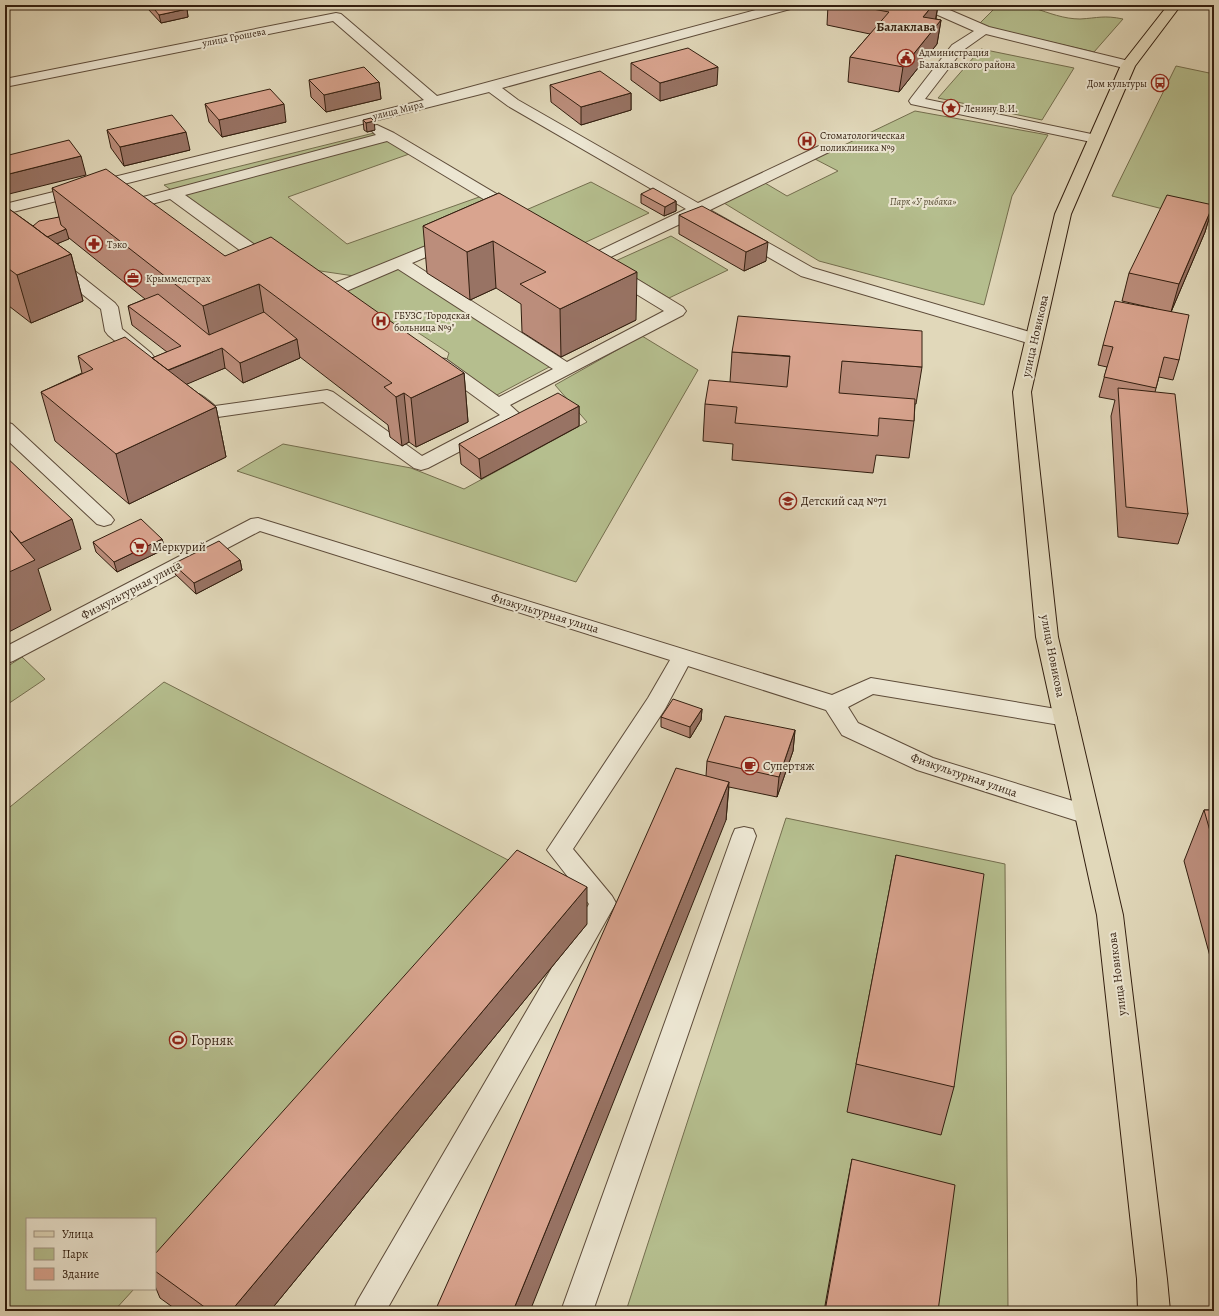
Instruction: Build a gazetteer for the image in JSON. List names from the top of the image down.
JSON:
{
  "streets": {
    "main road": ["улица Новикова"],
    "street": ["улица Грошева", "улица Мира", "Физкультурная улица"]
  },
  "crossings": [
    ["улица Грошева", "улица Мира"],
    ["улица Новикова", "Физкультурная улица"]
  ],
  "districts": ["Балаклава"],
  "parks": ["Парк «У рыбака»"],
  "places": {
    "public building": ["Администрация Балаклавского района"],
    "bus stop": ["Дом культуры"],
    "place": ["Ленину В.И."],
    "hospital": ["Стоматологическая поликлиника №9", "ГБУЗС \"Городская больница №9\""],
    "pharmacy": ["Тэко"],
    "office": ["Крыммедстрах"],
    "school or university": ["Детский сад №71"],
    "supermarket": ["Меркурий"],
    "cafe": ["Супертяж"],
    "sports": ["Горняк"]
  },
  "legend": ["Улица", "Парк", "Здание"]
}
